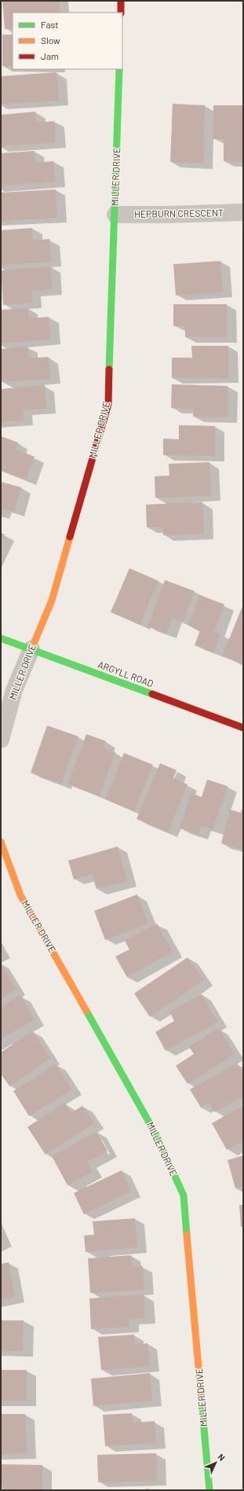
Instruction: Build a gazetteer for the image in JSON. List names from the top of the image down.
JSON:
{
  "streets": {
    "street": ["MILLER DRIVE", "HEPBURN CRESCENT", "ARGYLL ROAD"]
  },
  "crossings": [
    ["MILLER DRIVE", "HEPBURN CRESCENT"],
    ["MILLER DRIVE", "ARGYLL ROAD"]
  ],
  "legend": ["Fast", "Slow", "Jam"],
  "north": "top right"
}
